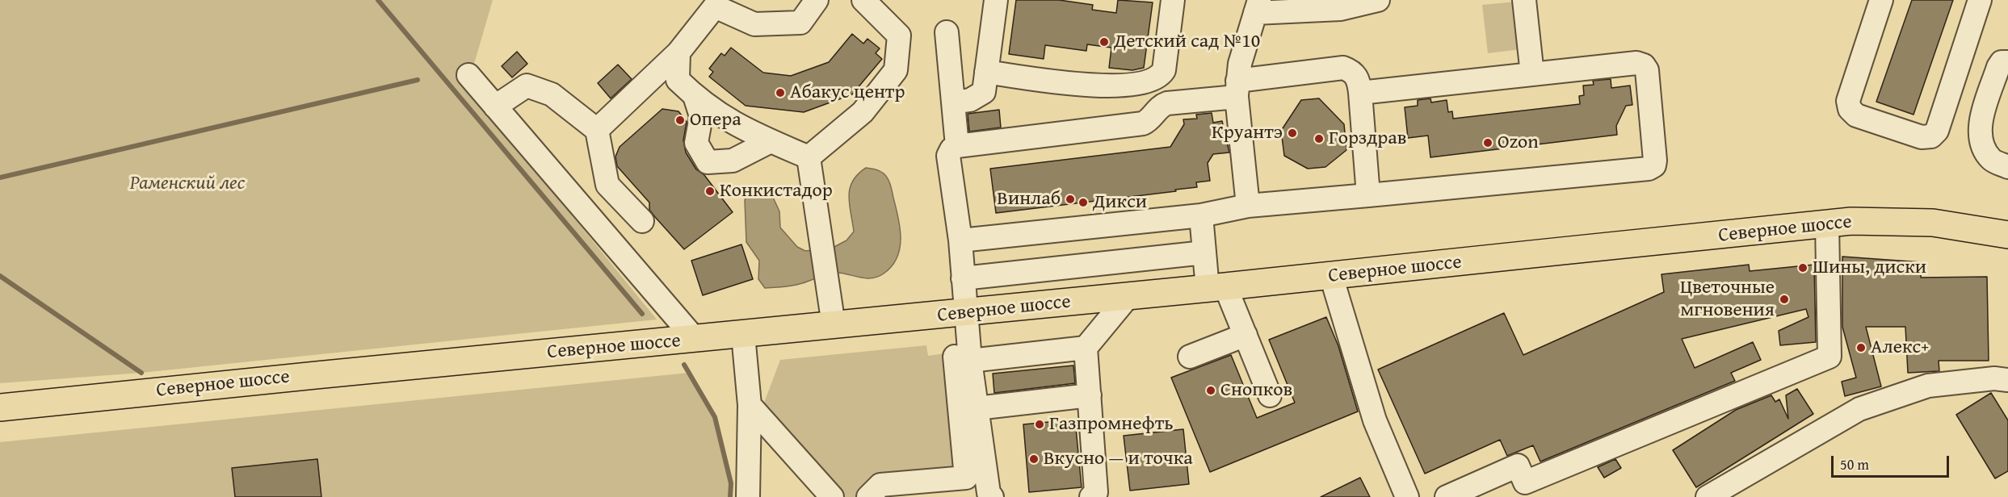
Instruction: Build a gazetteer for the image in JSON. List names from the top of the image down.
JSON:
{
  "streets": {
    "main road": ["Северное шоссе"]
  },
  "parks": ["Раменский лес"],
  "places": [
    "Детский сад №10",
    "Абакус центр",
    "Опера",
    "Круантэ",
    "Горздрав",
    "Ozon",
    "Конкистадор",
    "Винлаб",
    "Дикси",
    "Шины, диски",
    "Цветочные мгновения",
    "Алекс+",
    "Снопков",
    "Газпромнефть",
    "Вкусно — и точка"
  ],
  "scale_bar": "50 m"
}
